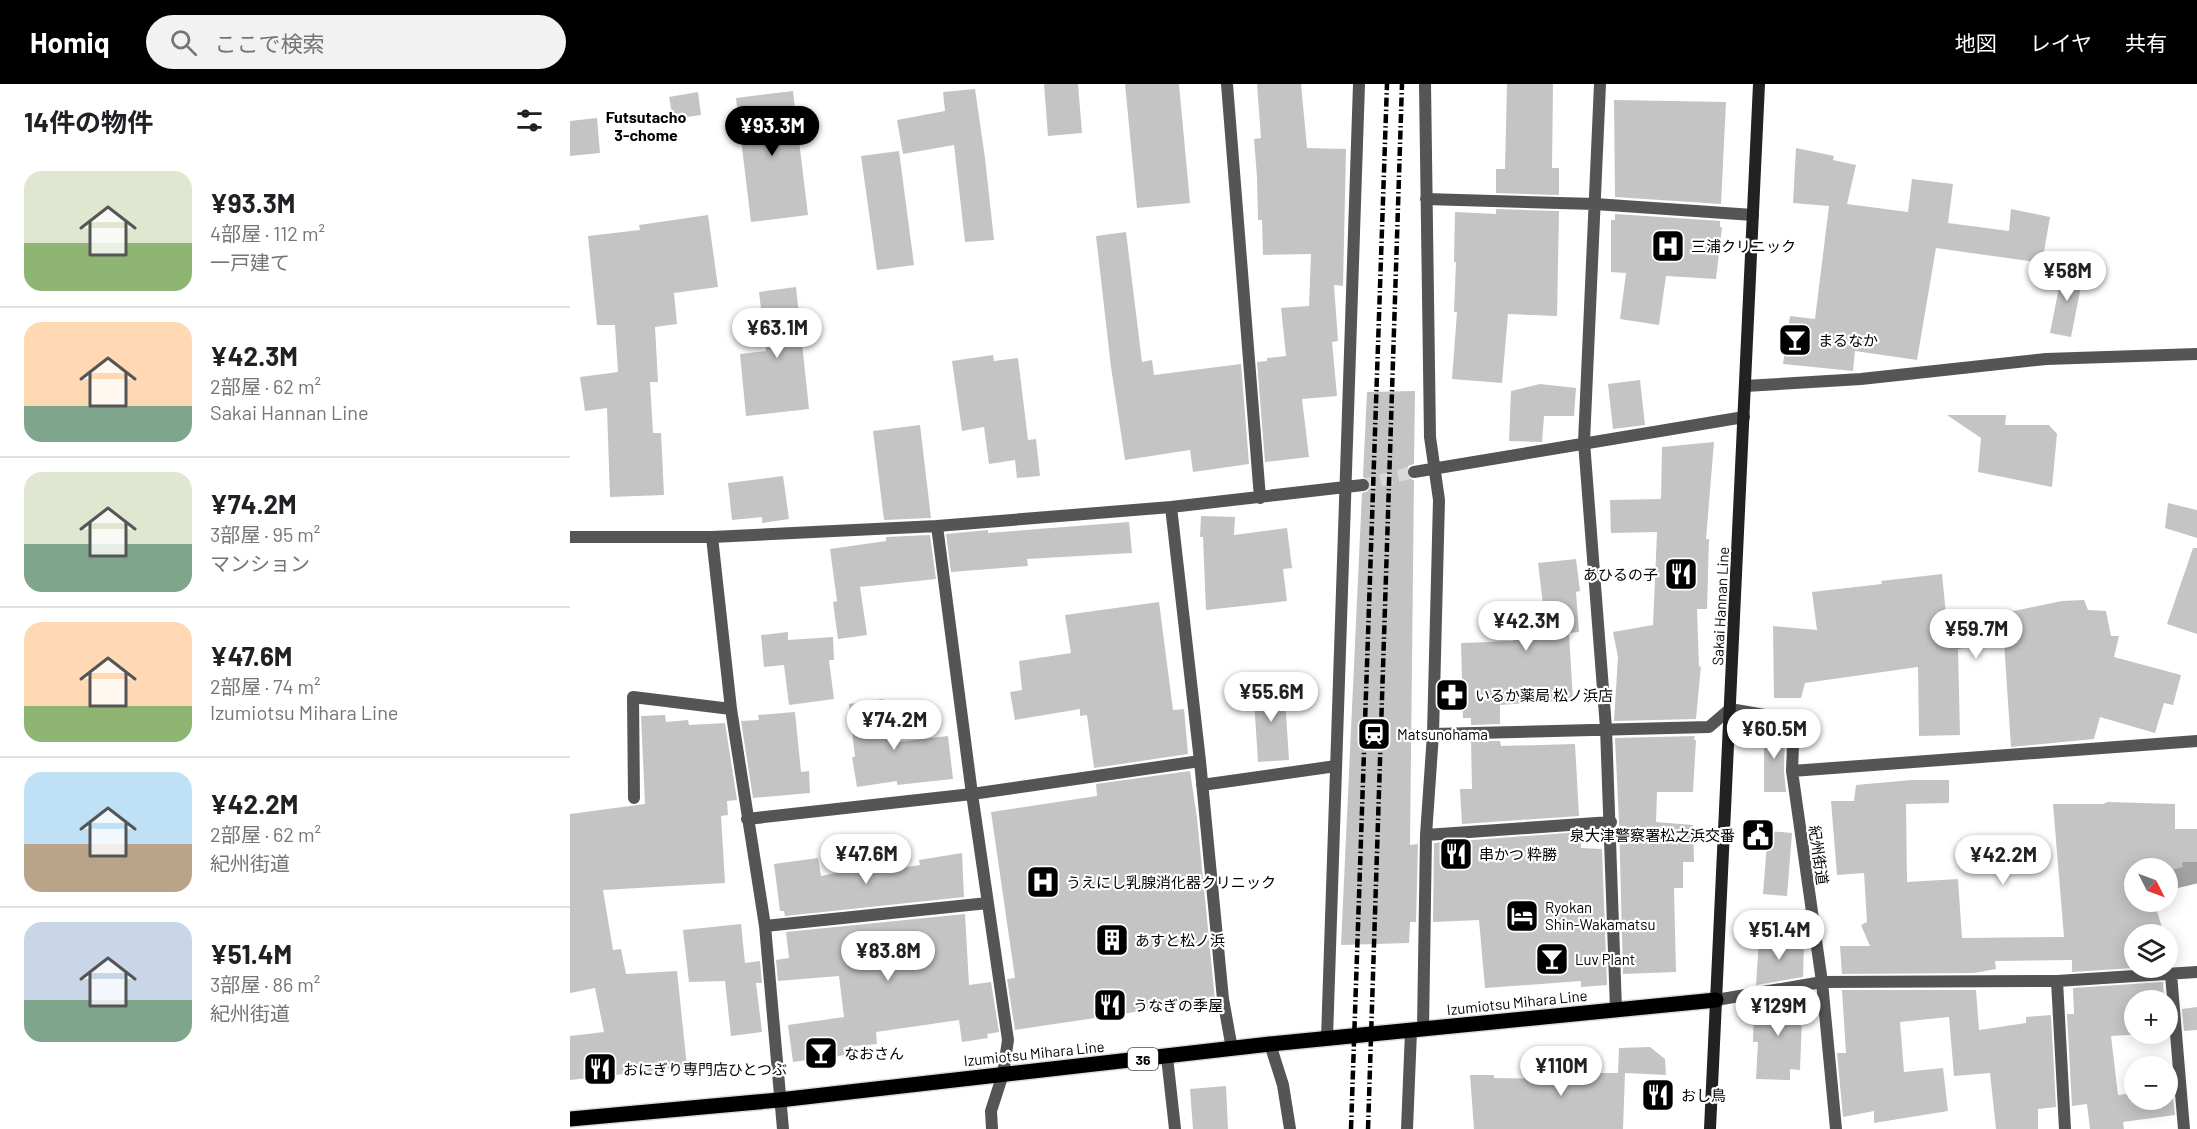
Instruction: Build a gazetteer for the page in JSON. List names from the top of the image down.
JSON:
{
  "streets": {
    "main road": ["Sakai Hannan Line", "Izumiotsu Mihara Line", "36"],
    "street": ["紀州街道"]
  },
  "crossings": [
    ["Sakai Hannan Line", "紀州街道"],
    ["Sakai Hannan Line", "Izumiotsu Mihara Line"]
  ],
  "districts": ["Futsutacho 3-chome"],
  "places": {
    "hospital": ["三浦クリニック", "うえにし乳腺消化器クリニック"],
    "bar": ["まるなか", "Luv Plant", "なおさん"],
    "restaurant": [
      "あひるの子",
      "串かつ 粋勝",
      "うなぎの季屋",
      "おにぎり専門店ひとつぶ",
      "おし鳥"
    ],
    "pharmacy": ["いるか薬局 松ノ浜店"],
    "station": ["Matsunohama"],
    "public building": ["泉大津警察署松之浜交番"],
    "hotel": ["Ryokan Shin-Wakamatsu"],
    "building": ["あすと松ノ浜"]
  },
  "north": "bottom right",
  "page": {
    "header": "Homiq",
    "search": "ここで検索",
    "nav": ["地図", "レイヤ", "共有"],
    "heading": "14件の物件",
    "price": [
      "¥93.3M",
      "¥58M",
      "¥63.1M",
      "¥42.3M",
      "¥59.7M",
      "¥55.6M",
      "¥74.2M",
      "¥60.5M",
      "¥47.6M",
      "¥42.2M",
      "¥51.4M",
      "¥83.8M",
      "¥129M",
      "¥110M"
    ],
    "list": [
      {
        "name": "¥93.3M",
        "note": "4部屋 · 112 m² · 一戸建て"
      },
      {
        "name": "¥42.3M",
        "note": "2部屋 · 62 m² · Sakai Hannan Line"
      },
      {
        "name": "¥74.2M",
        "note": "3部屋 · 95 m² · マンション"
      },
      {
        "name": "¥47.6M",
        "note": "2部屋 · 74 m² · Izumiotsu Mihara Line"
      },
      {
        "name": "¥42.2M",
        "note": "2部屋 · 62 m² · 紀州街道"
      },
      {
        "name": "¥51.4M",
        "note": "3部屋 · 86 m² · 紀州街道"
      }
    ],
    "map_buttons": ["+", "−"]
  }
}
